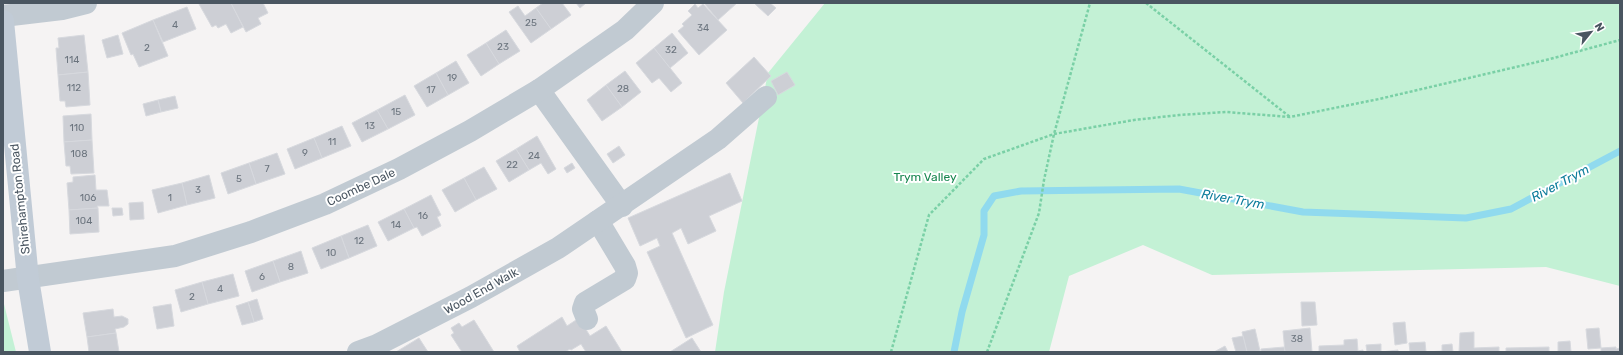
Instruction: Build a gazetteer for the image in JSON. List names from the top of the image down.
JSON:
{
  "streets": {
    "main road": ["Shirehampton Road"],
    "street": ["Coombe Dale", "Wood End Walk"]
  },
  "crossings": [
    ["Coombe Dale", "Shirehampton Road"]
  ],
  "water": ["River Trym"],
  "parks": ["Trym Valley"],
  "house_numbers": [
    "25",
    "4",
    "34",
    "23",
    "2",
    "32",
    "114",
    "19",
    "112",
    "28",
    "17",
    "15",
    "13",
    "110",
    "11",
    "9",
    "108",
    "24",
    "22",
    "7",
    "5",
    "3",
    "106",
    "1",
    "16",
    "104",
    "14",
    "12",
    "10",
    "8",
    "6",
    "4",
    "2",
    "38"
  ],
  "north": "top right"
}
